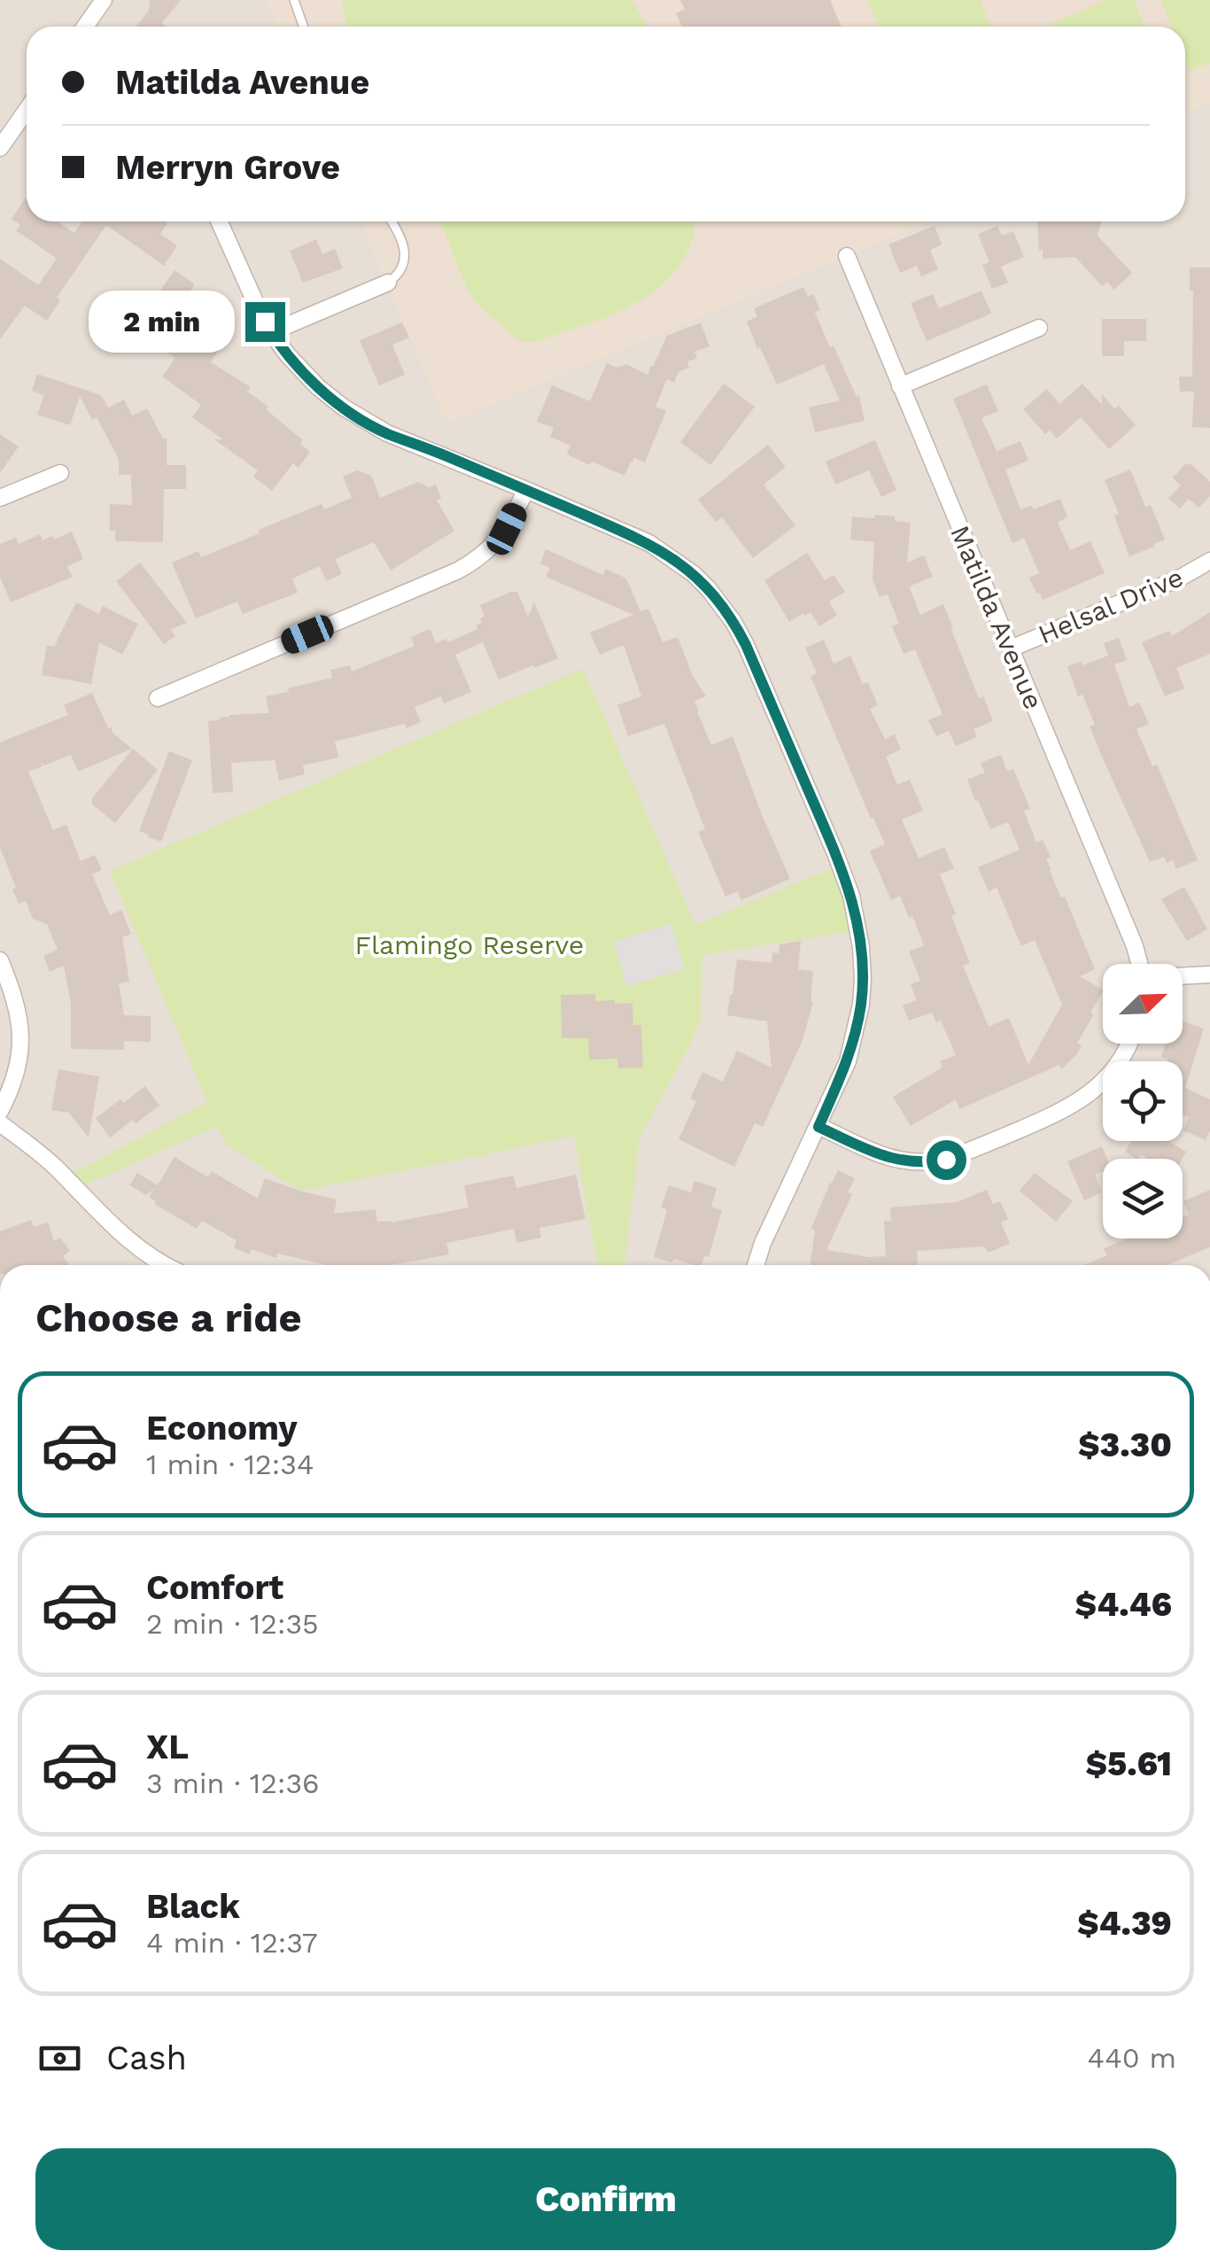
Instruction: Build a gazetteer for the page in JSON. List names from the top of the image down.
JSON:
{
  "streets": {
    "street": ["Helsal Drive", "Matilda Avenue"]
  },
  "crossings": [
    ["Helsal Drive", "Matilda Avenue"]
  ],
  "parks": ["Flamingo Reserve"],
  "north": "top right",
  "page": {
    "banner": ["Matilda Avenue", "Merryn Grove"],
    "bubble": "2 min",
    "heading": "Choose a ride",
    "list": [
      {
        "name": "Economy",
        "note": "1 min · 12:34",
        "value": "$3.30"
      },
      {
        "name": "Comfort",
        "note": "2 min · 12:35",
        "value": "$4.46"
      },
      {
        "name": "XL",
        "note": "3 min · 12:36",
        "value": "$5.61"
      },
      {
        "name": "Black",
        "note": "4 min · 12:37",
        "value": "$4.39"
      }
    ],
    "pay": ["Cash", "440 m"],
    "buttons": "Confirm"
  }
}
